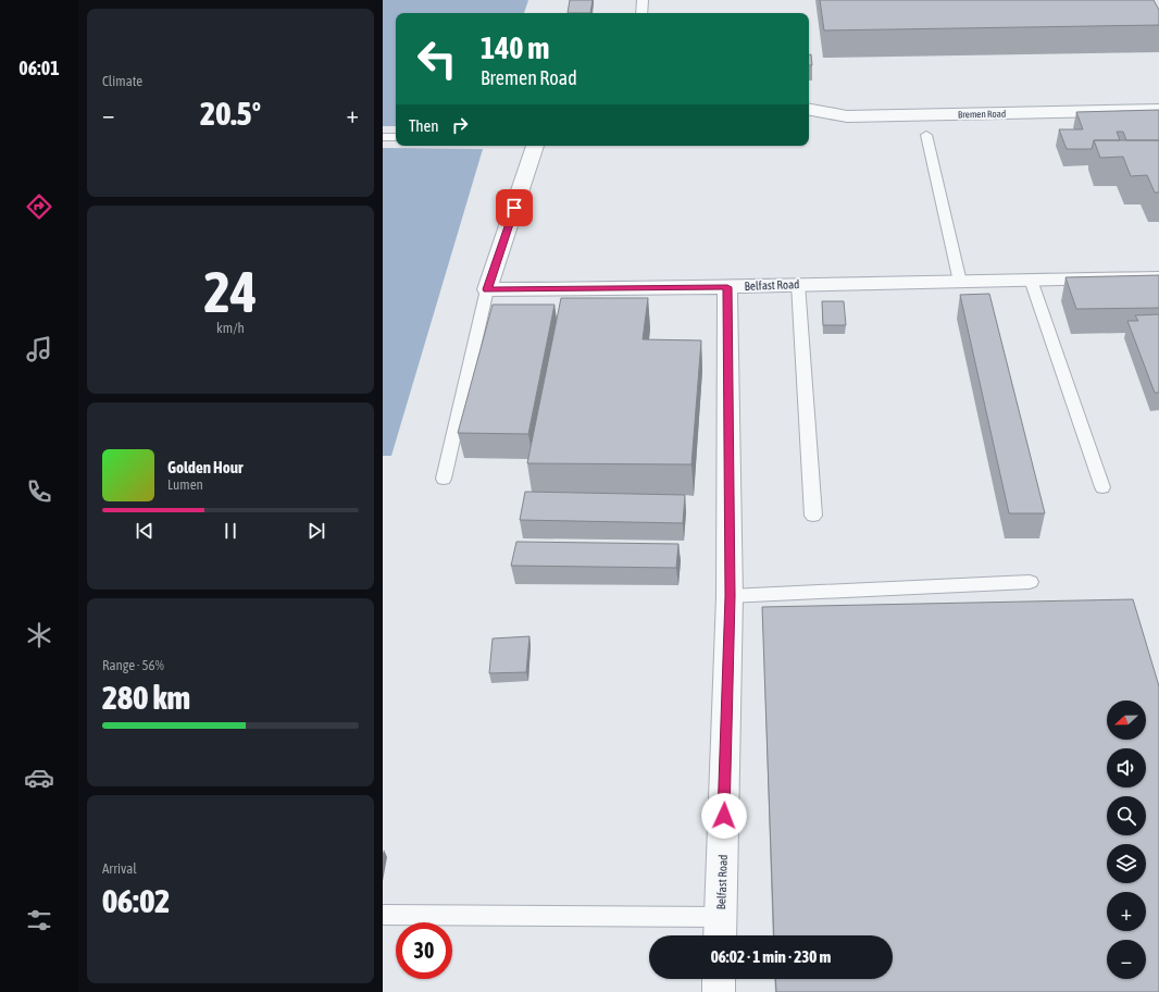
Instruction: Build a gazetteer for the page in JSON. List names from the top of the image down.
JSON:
{
  "streets": {
    "street": ["Bremen Road", "Belfast Road"]
  },
  "north": "left",
  "page": {
    "tabs": "06:01",
    "tile": [
      "Climate",
      ["24", "km/h"],
      ["Range · 56%", "280 km"],
      ["Arrival", "06:02"]
    ],
    "turn": ["140 m", "Bremen Road"],
    "heat": ["−", "20.5°", "+"],
    "then": "Then",
    "song": ["Golden Hour", "Lumen"],
    "map_buttons": ["+", "−"],
    "limit": "30",
    "trip": "06:02 · 1 min · 230 m"
  }
}
